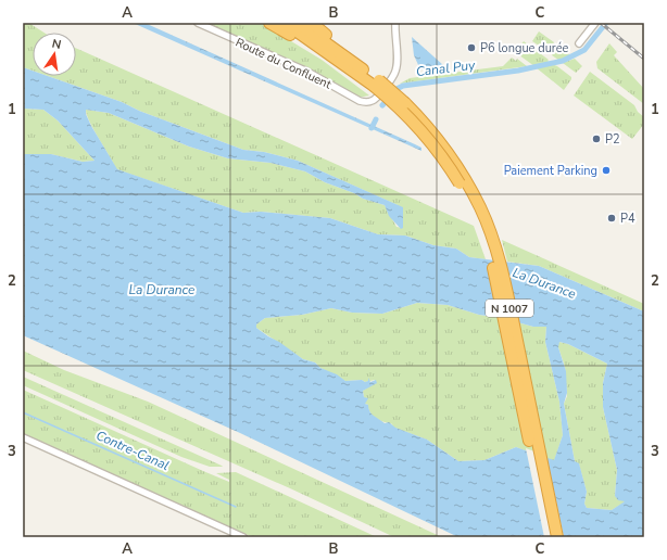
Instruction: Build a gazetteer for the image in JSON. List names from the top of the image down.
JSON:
{
  "streets": {
    "highway": ["N 1007"],
    "street": ["Route du Confluent"]
  },
  "water": ["Canal Puy", "La Durance", "Contre-Canal"],
  "places": [
    "P6 longue durée",
    "P2",
    "Paiement Parking",
    "P4"
  ],
  "north": "top",
  "grid": {
    "columns": ["A", "B", "C"],
    "rows": ["1", "2", "3"]
  }
}
